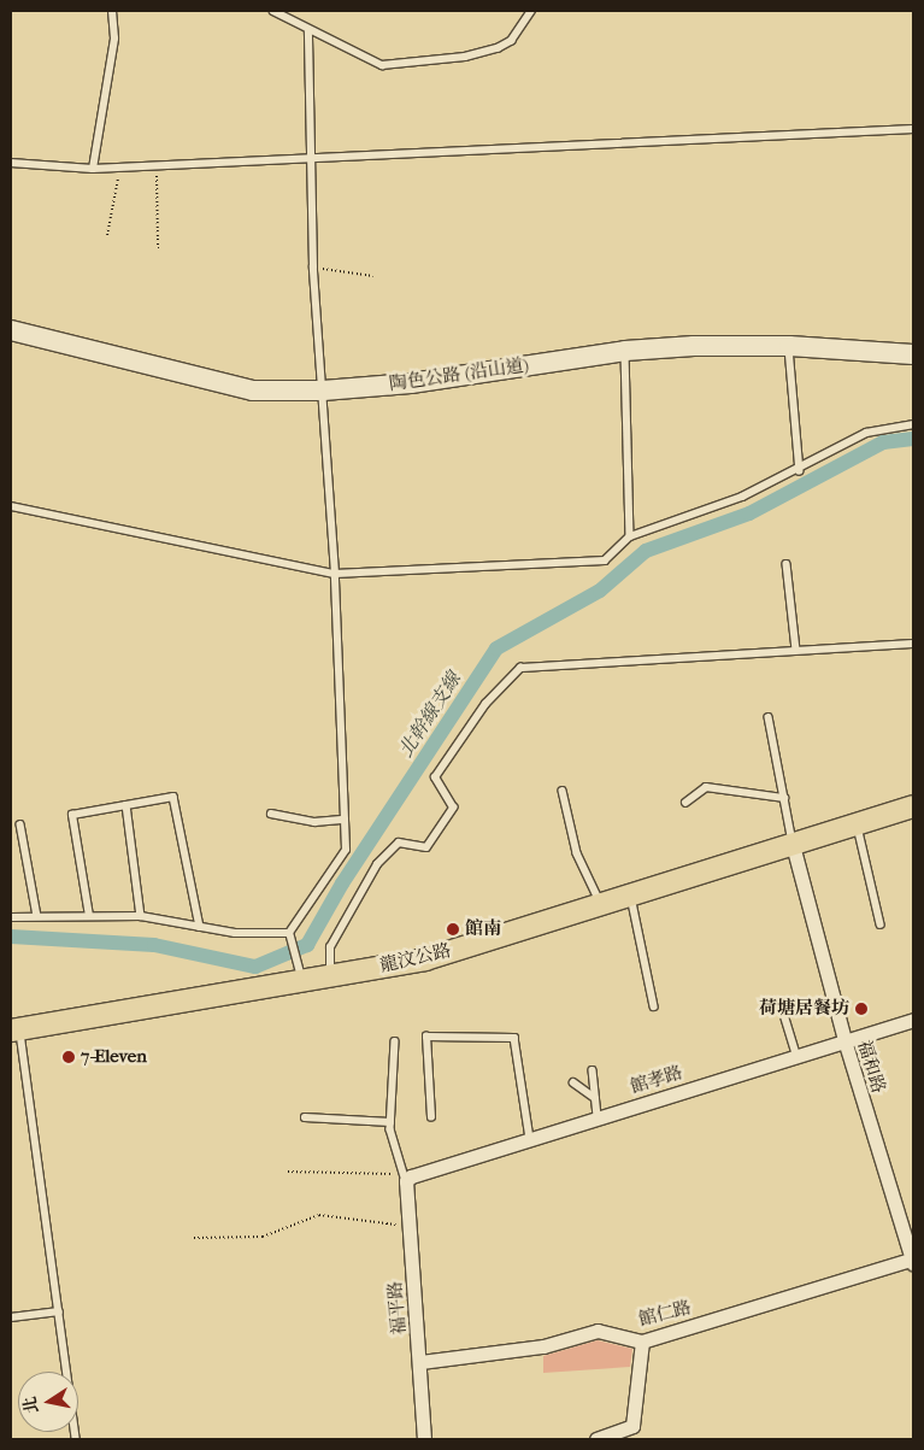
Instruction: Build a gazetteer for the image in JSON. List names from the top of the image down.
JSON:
{
  "streets": {
    "main road": ["陶色公路 (沿山道)", "龍汶公路"],
    "street": [
      "福和路",
      "館孝路",
      "福平路",
      "館仁路"
    ]
  },
  "crossings": [
    ["龍汶公路", "福和路"],
    ["福和路", "館孝路"],
    ["福和路", "館仁路"],
    ["館孝路", "福平路"],
    ["福平路", "館仁路"]
  ],
  "water": ["北幹線支線"],
  "places": ["館南", "荷塘居餐坊", "7-Eleven"],
  "north": "left"
}
